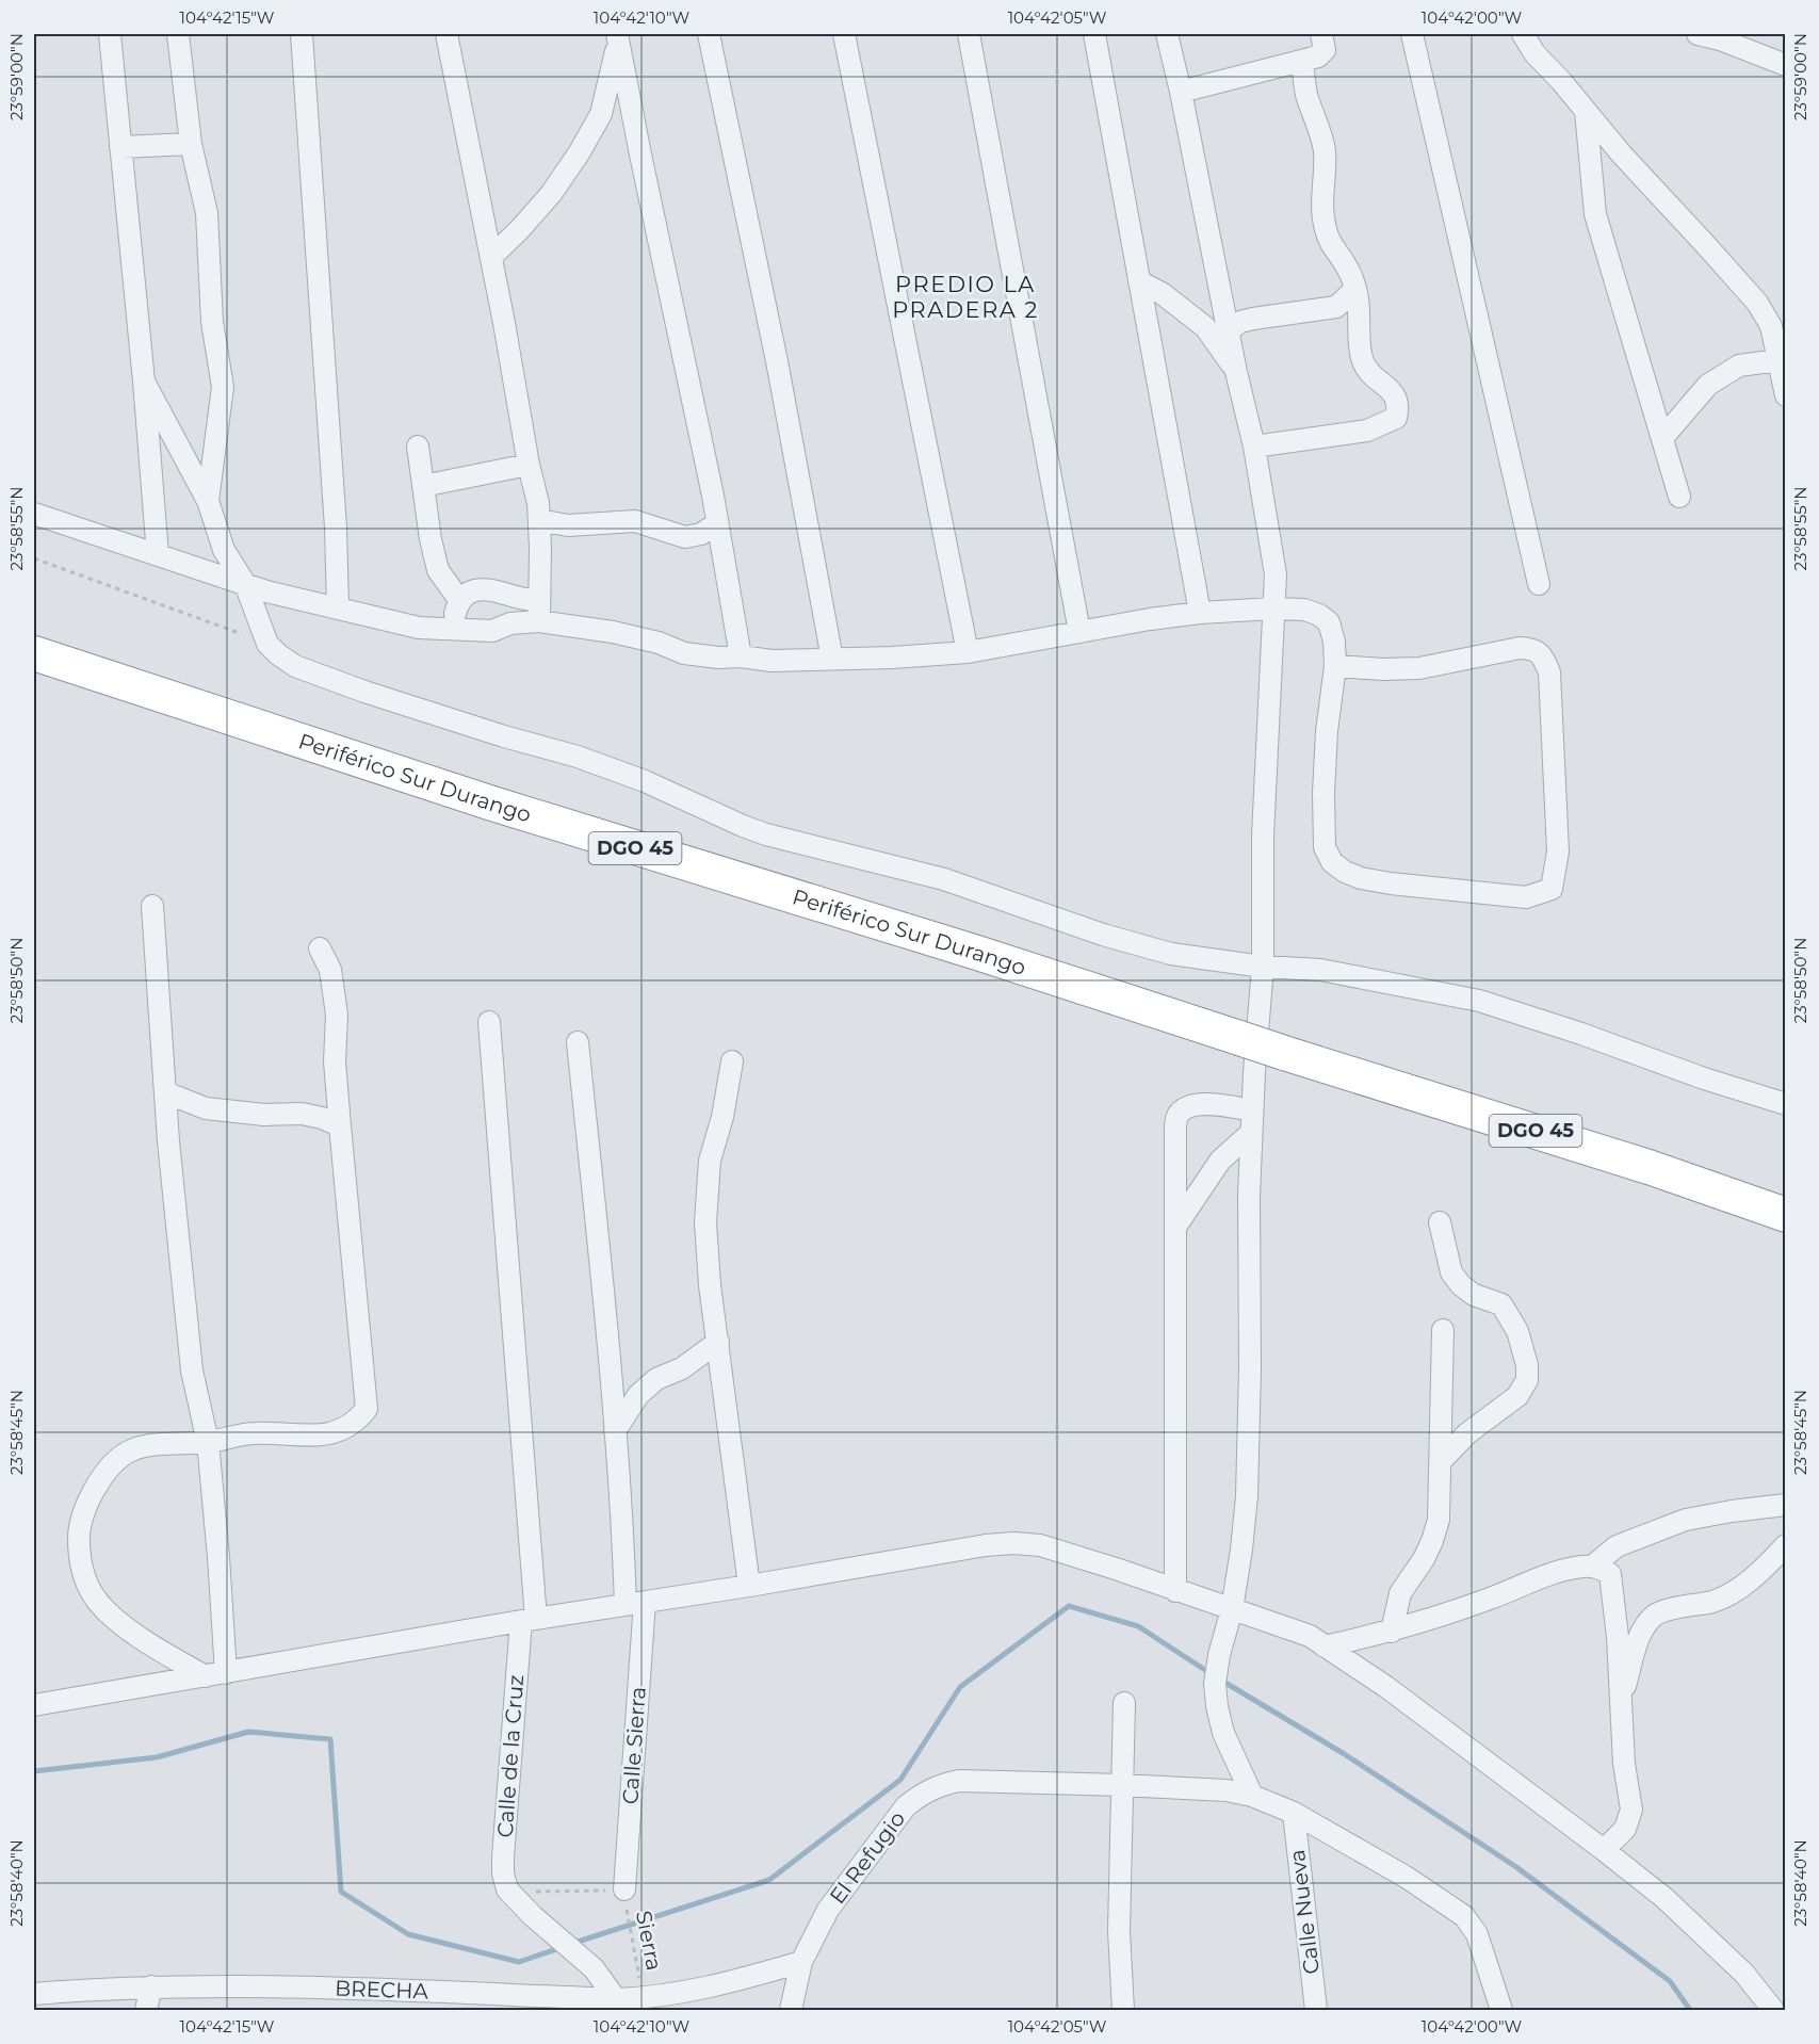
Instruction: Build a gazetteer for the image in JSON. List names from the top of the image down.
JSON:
{
  "streets": {
    "highway": ["Periférico Sur Durango", "DGO 45"],
    "street": [
      "Calle Sierra",
      "Calle de la Cruz",
      "El Refugio",
      "Calle Nueva",
      "BRECHA"
    ],
    "path": ["Sierra"]
  },
  "crossings": [
    ["Calle Sierra", "Sierra"],
    ["El Refugio", "Calle Nueva"],
    ["El Refugio", "BRECHA"],
    ["Sierra", "BRECHA"]
  ],
  "districts": ["PREDIO LA PRADERA 2"],
  "coordinates": [
    "104°42'15\"W",
    "104°42'10\"W",
    "104°42'05\"W",
    "104°42'00\"W",
    "23°59'00\"N",
    "23°58'55\"N",
    "23°58'50\"N",
    "23°58'45\"N",
    "23°58'40\"N"
  ]
}
